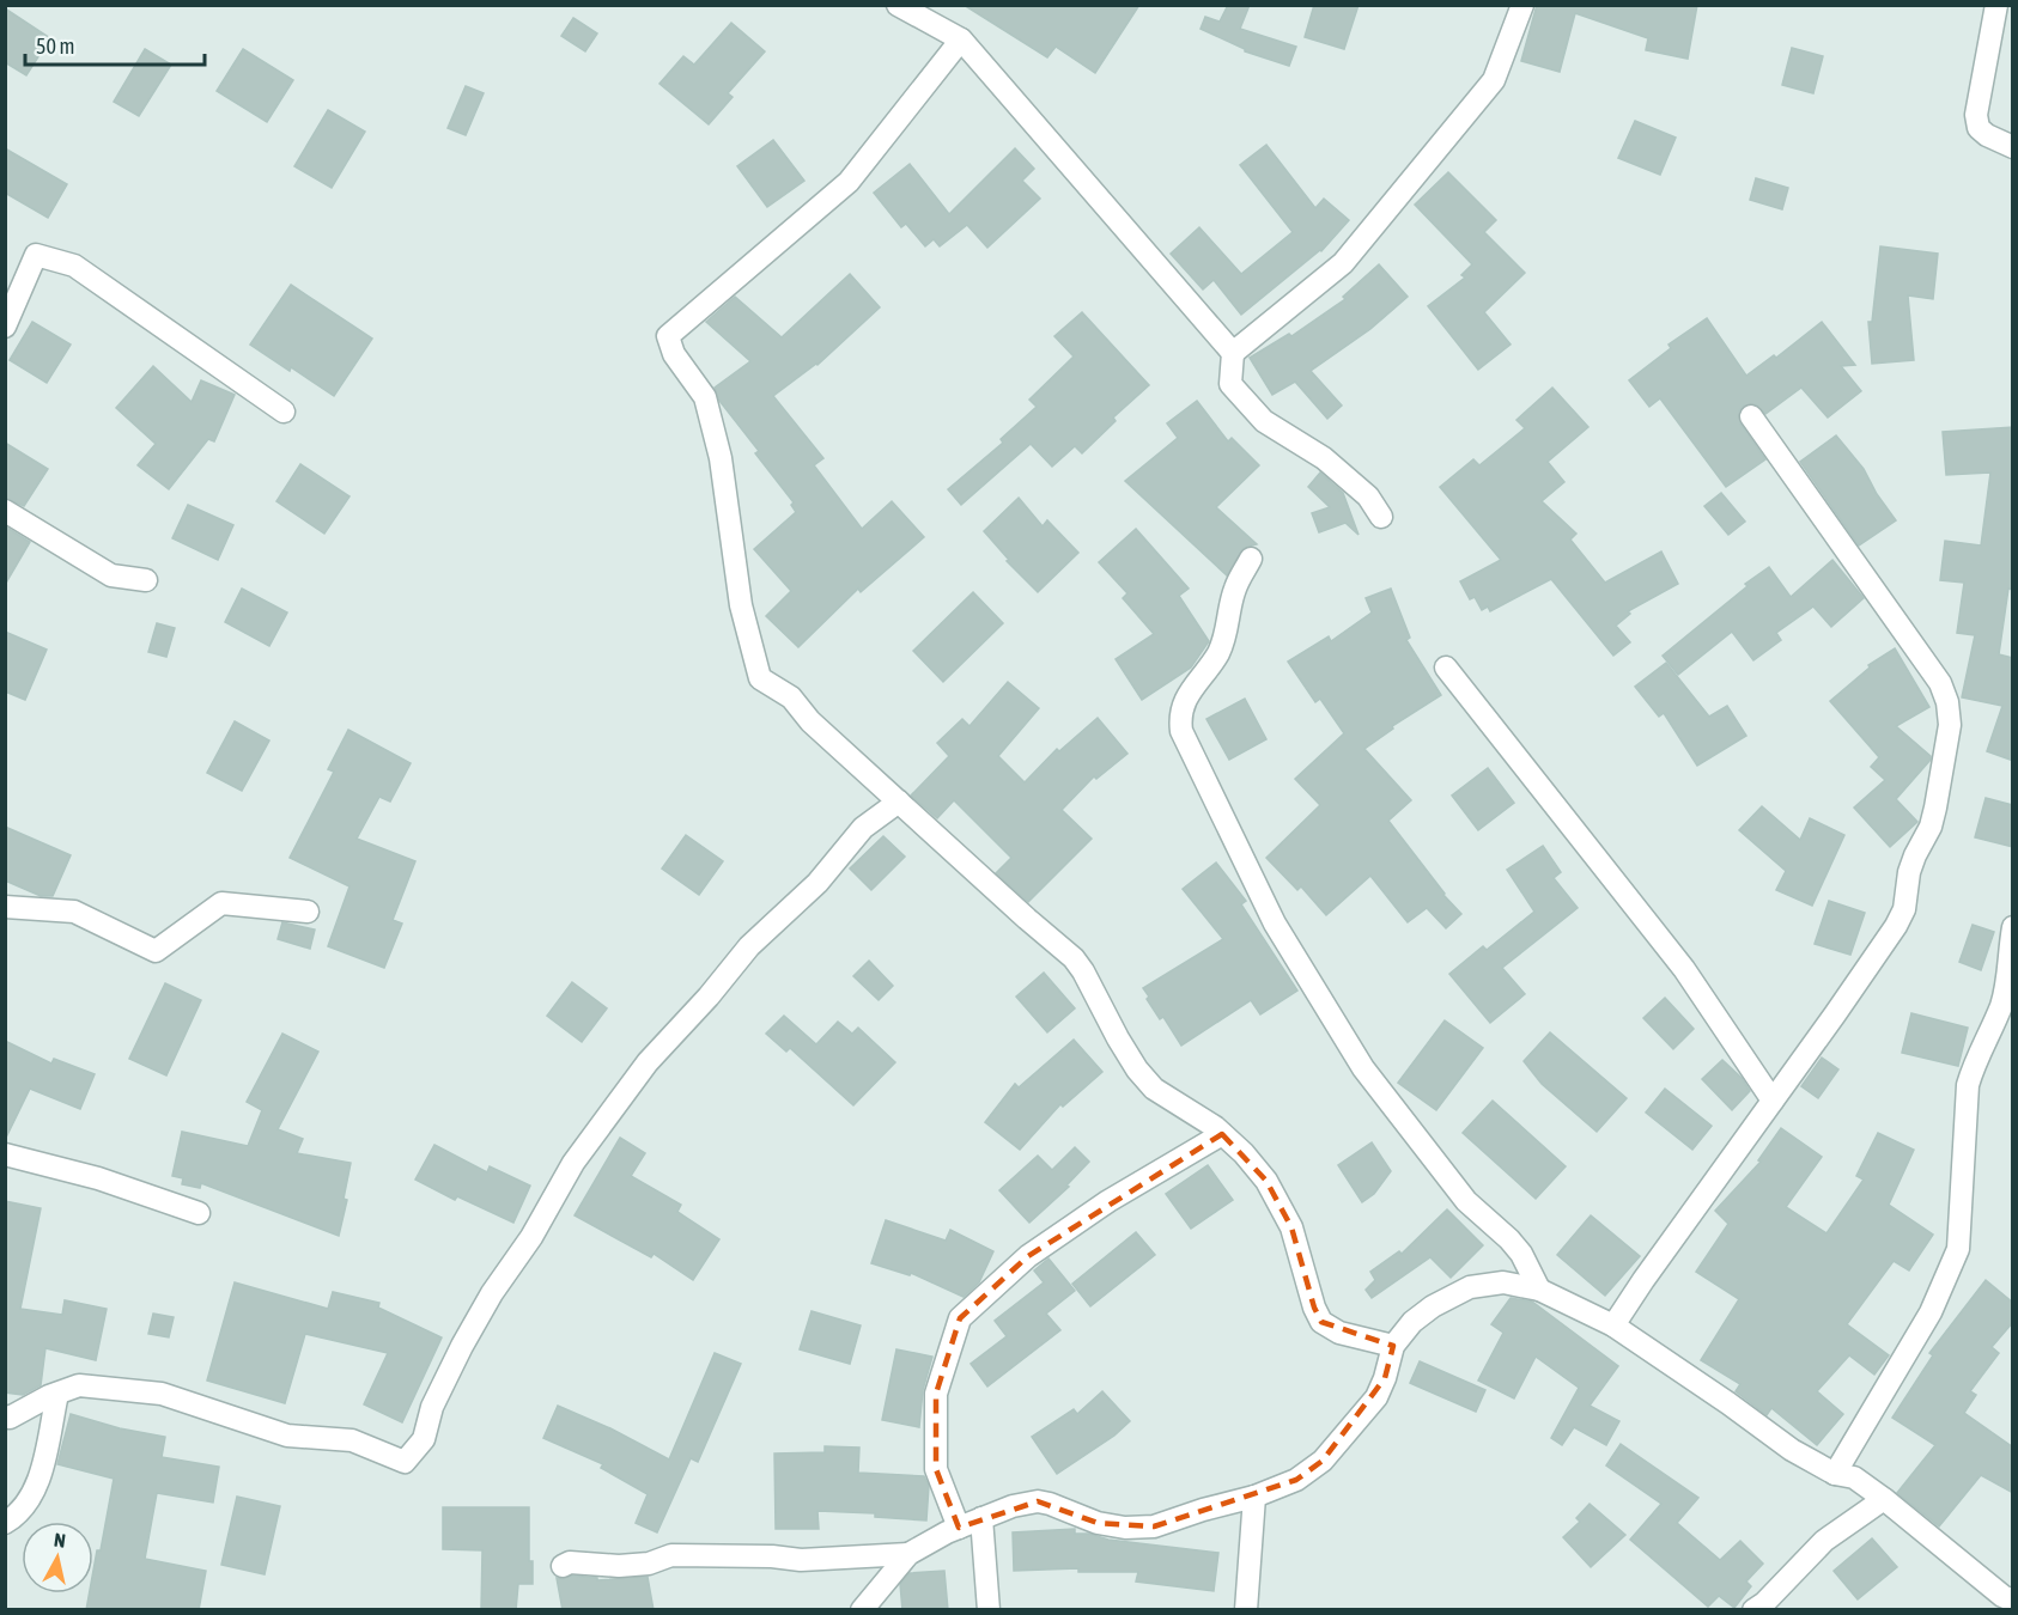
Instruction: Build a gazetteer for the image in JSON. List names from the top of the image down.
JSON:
{
  "scale_bar": "50 m",
  "north": "top"
}
